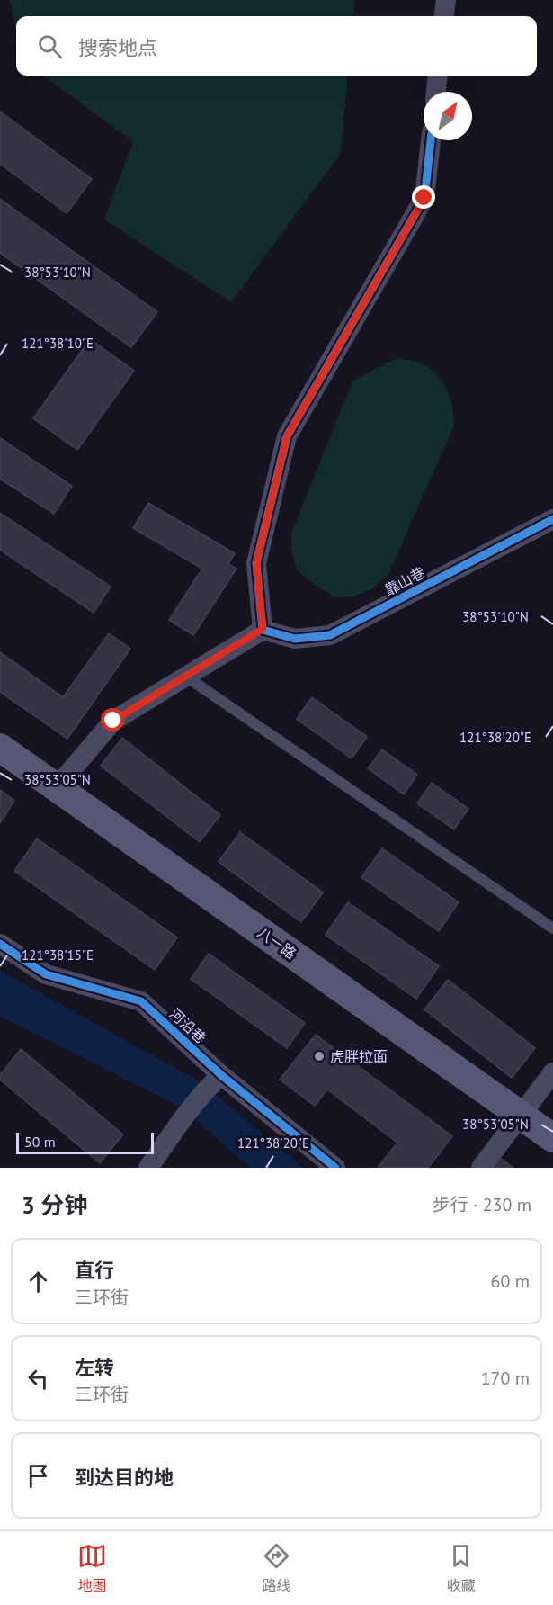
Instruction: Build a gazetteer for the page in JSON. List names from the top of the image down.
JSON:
{
  "streets": {
    "main road": ["八一路"],
    "street": ["靠山巷", "河沿巷"]
  },
  "places": ["虎胖拉面"],
  "scale_bar": "50 m",
  "north": "top right",
  "page": {
    "search": "搜索地点",
    "scale": "50 m",
    "heading": ["3 分钟", "步行 · 230 m"],
    "list": [
      ["直行", "三环街", "60 m"],
      ["左转", "三环街", "170 m"],
      "到达目的地"
    ],
    "nav": ["地图", "路线", "收藏"]
  },
  "coordinates": [
    "38°53'10\"N",
    "121°38'10\"E",
    "121°38'20\"E",
    "38°53'05\"N",
    "121°38'15\"E"
  ]
}
